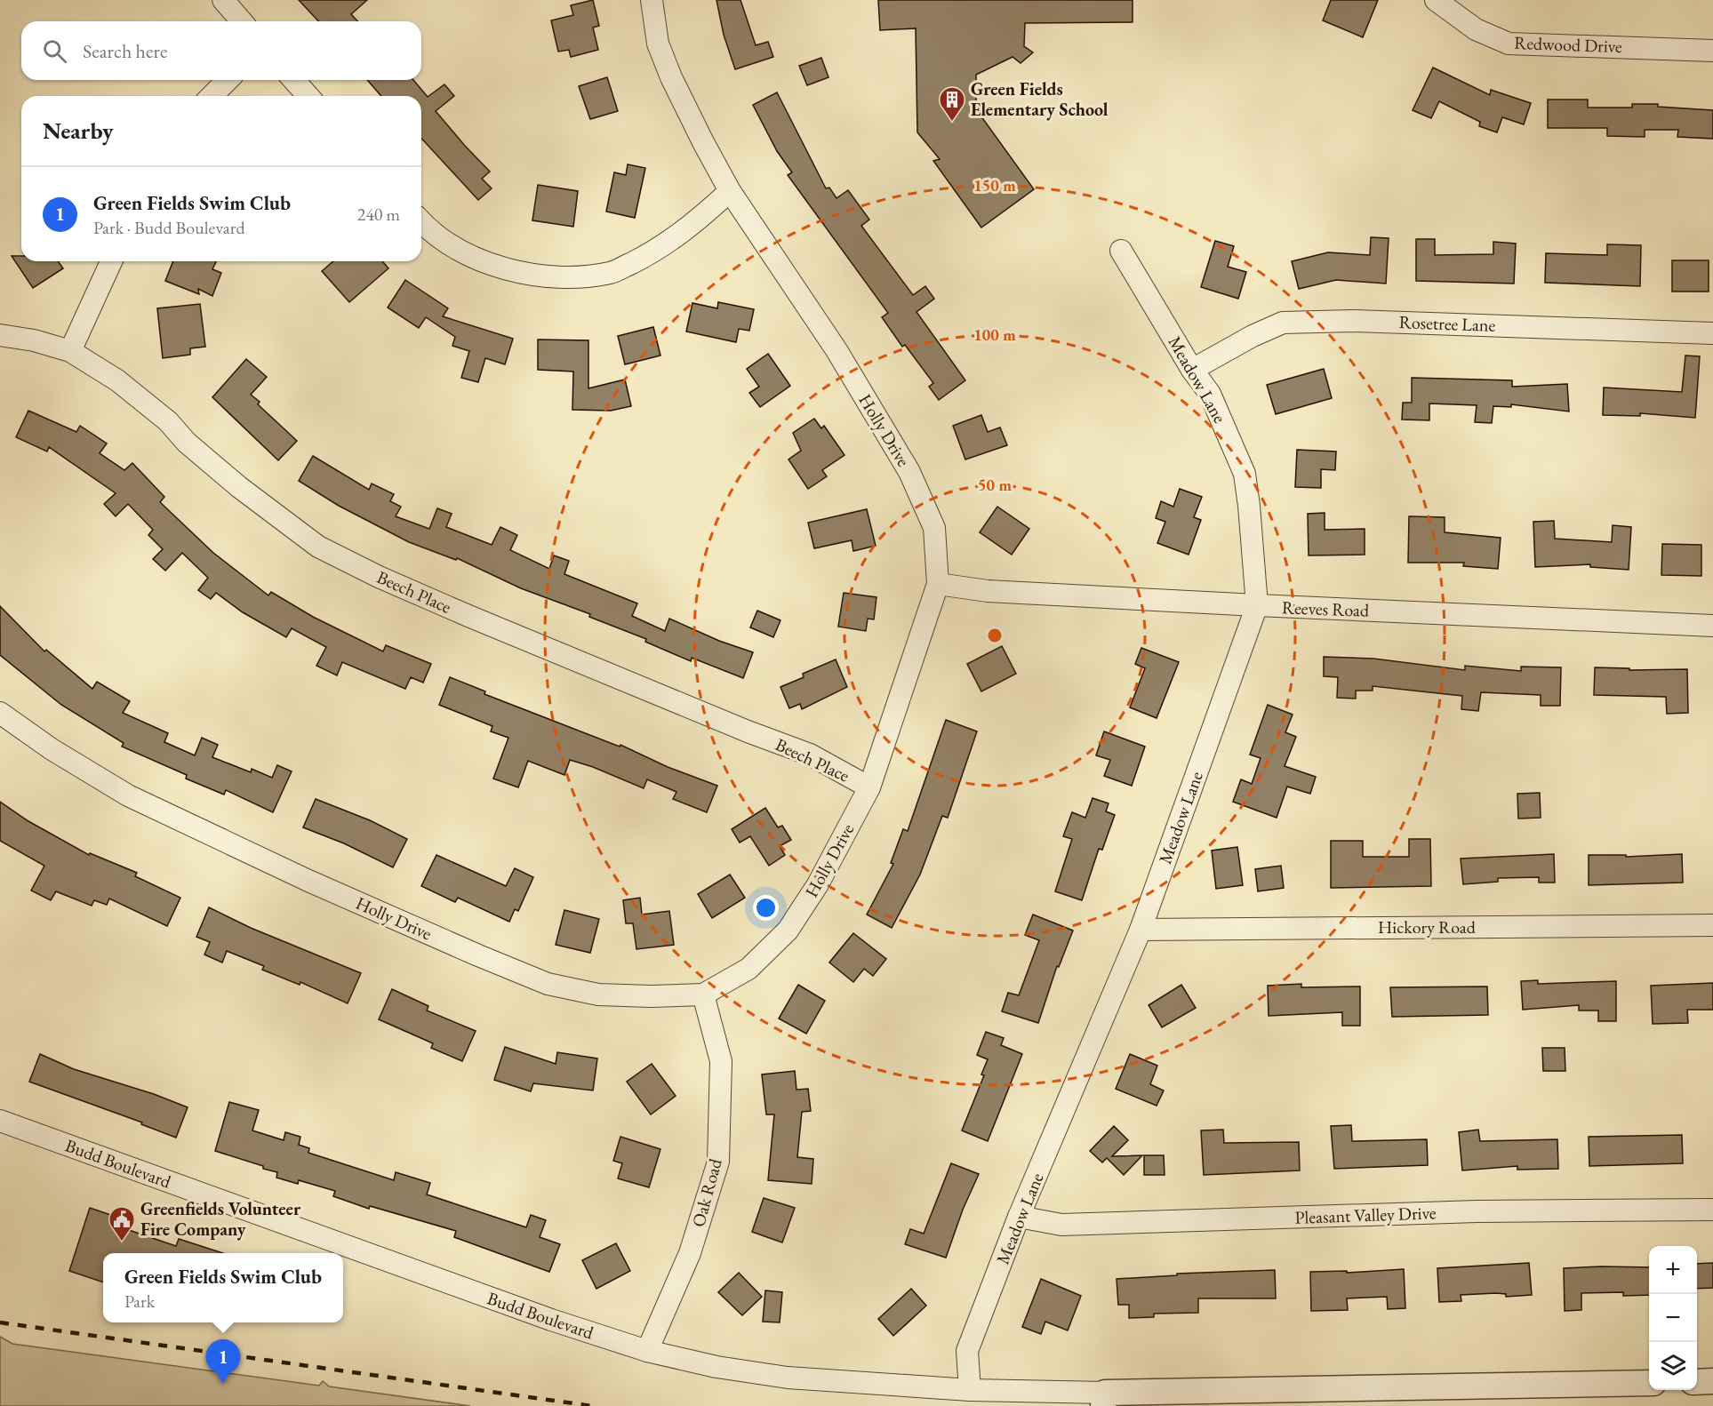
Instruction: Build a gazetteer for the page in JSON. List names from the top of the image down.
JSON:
{
  "streets": {
    "street": [
      "Redwood Drive",
      "Rosetree Lane",
      "Meadow Lane",
      "Holly Drive",
      "Beech Place",
      "Reeves Road",
      "Hickory Road",
      "Budd Boulevard",
      "Oak Road",
      "Pleasant Valley Drive"
    ]
  },
  "crossings": [
    ["Rosetree Lane", "Meadow Lane"],
    ["Meadow Lane", "Reeves Road"],
    ["Meadow Lane", "Hickory Road"],
    ["Meadow Lane", "Budd Boulevard"],
    ["Meadow Lane", "Pleasant Valley Drive"],
    ["Holly Drive", "Beech Place"],
    ["Holly Drive", "Reeves Road"],
    ["Holly Drive", "Oak Road"],
    ["Budd Boulevard", "Oak Road"]
  ],
  "places": {
    "building": ["Green Fields Elementary School"],
    "public building": ["Greenfields Volunteer Fire Company"]
  },
  "page": {
    "search": "Search here",
    "heading": "Nearby",
    "list": [
      {
        "mark": "1",
        "name": "Green Fields Swim Club",
        "note": "Park · Budd Boulevard",
        "value": "240 m"
      }
    ],
    "map_buttons": ["+", "−"],
    "popup": ["Green Fields Swim Club", "Park"],
    "pins": "1"
  },
  "rings": ["150 m", "100 m", "50 m"]
}
